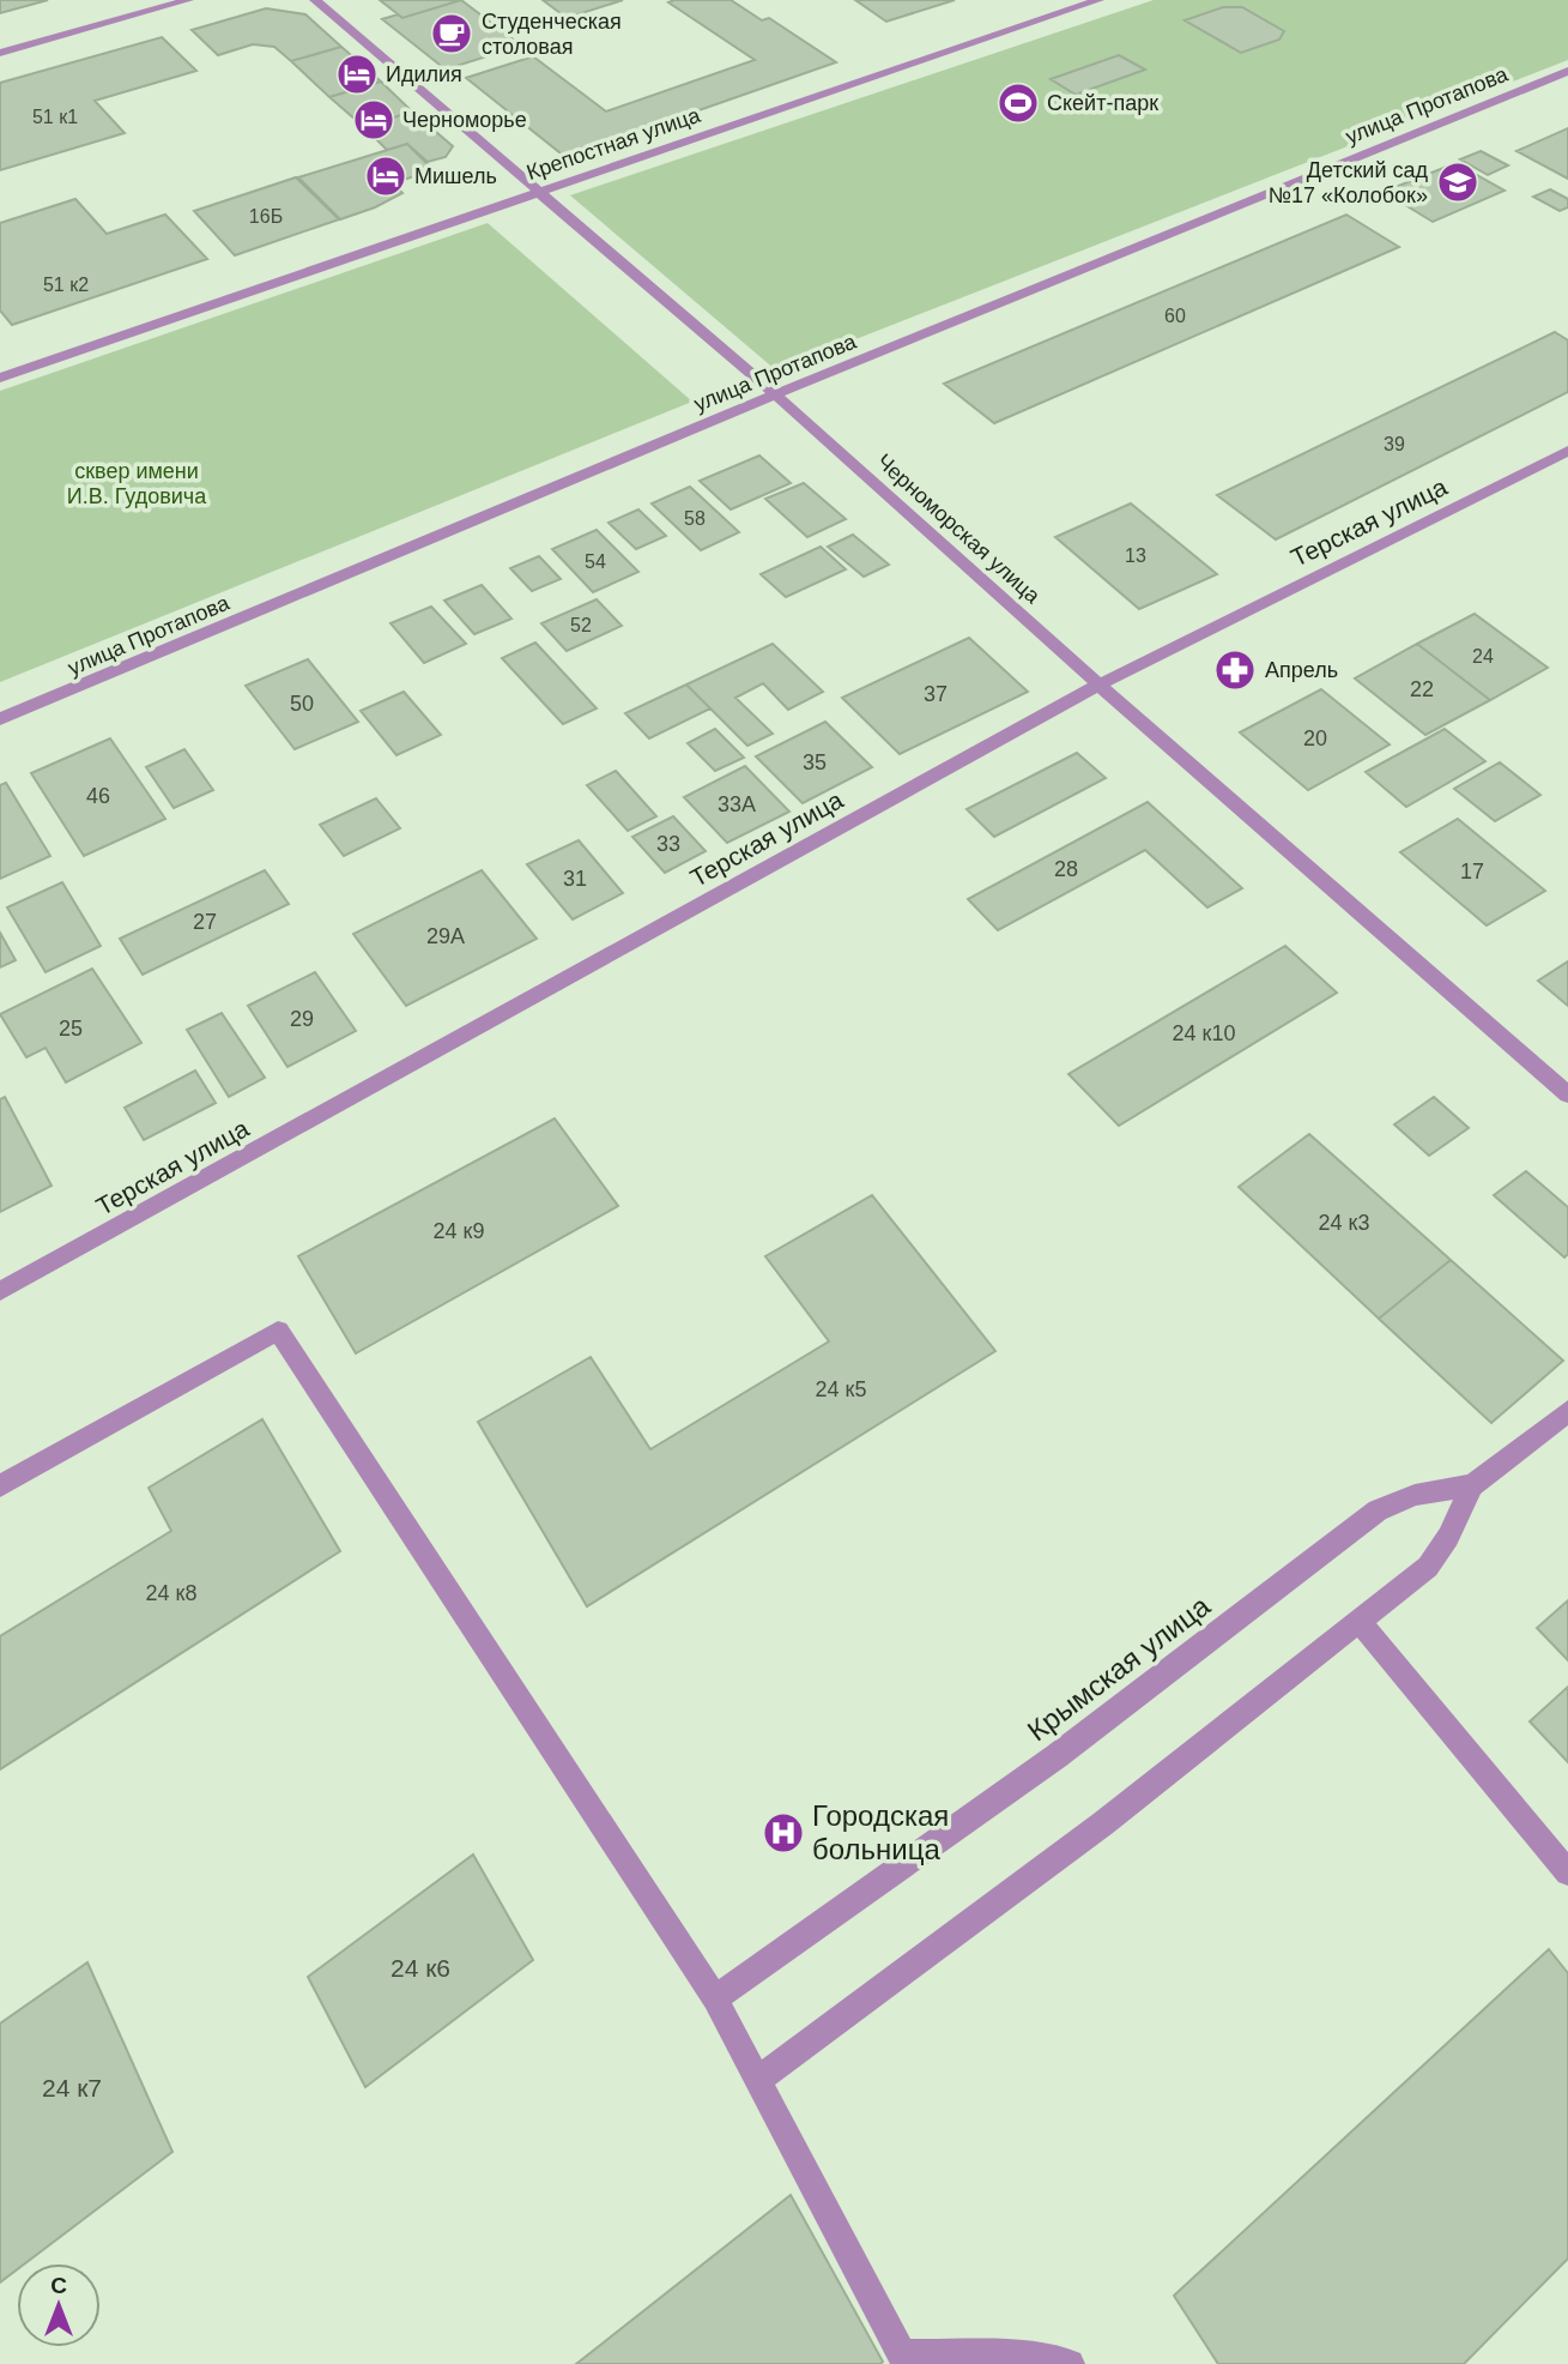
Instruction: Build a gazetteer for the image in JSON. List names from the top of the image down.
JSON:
{
  "streets": {
    "street": [
      "улица Протапова",
      "Крепостная улица",
      "Терская улица",
      "Черноморская улица",
      "Крымская улица"
    ]
  },
  "crossings": [
    ["улица Протапова", "Черноморская улица"],
    ["Крепостная улица", "Черноморская улица"],
    ["Терская улица", "Черноморская улица"]
  ],
  "parks": ["сквер имени И.В. Гудовича"],
  "places": {
    "cafe": ["Студенческая столовая"],
    "hotel": ["Идилия", "Черноморье", "Мишель"],
    "sports": ["Скейт-парк"],
    "school or university": ["Детский сад №17 «Колобок»"],
    "pharmacy": ["Апрель"],
    "hospital": ["Городская больница"]
  },
  "house_numbers": [
    "51 к1",
    "16Б",
    "51 к2",
    "60",
    "39",
    "58",
    "13",
    "54",
    "52",
    "24",
    "22",
    "37",
    "50",
    "20",
    "35",
    "46",
    "33А",
    "33",
    "28",
    "17",
    "31",
    "27",
    "29А",
    "29",
    "25",
    "24 к10",
    "24 к3",
    "24 к9",
    "24 к5",
    "24 к8",
    "24 к6",
    "24 к7"
  ],
  "north": "top"
}
